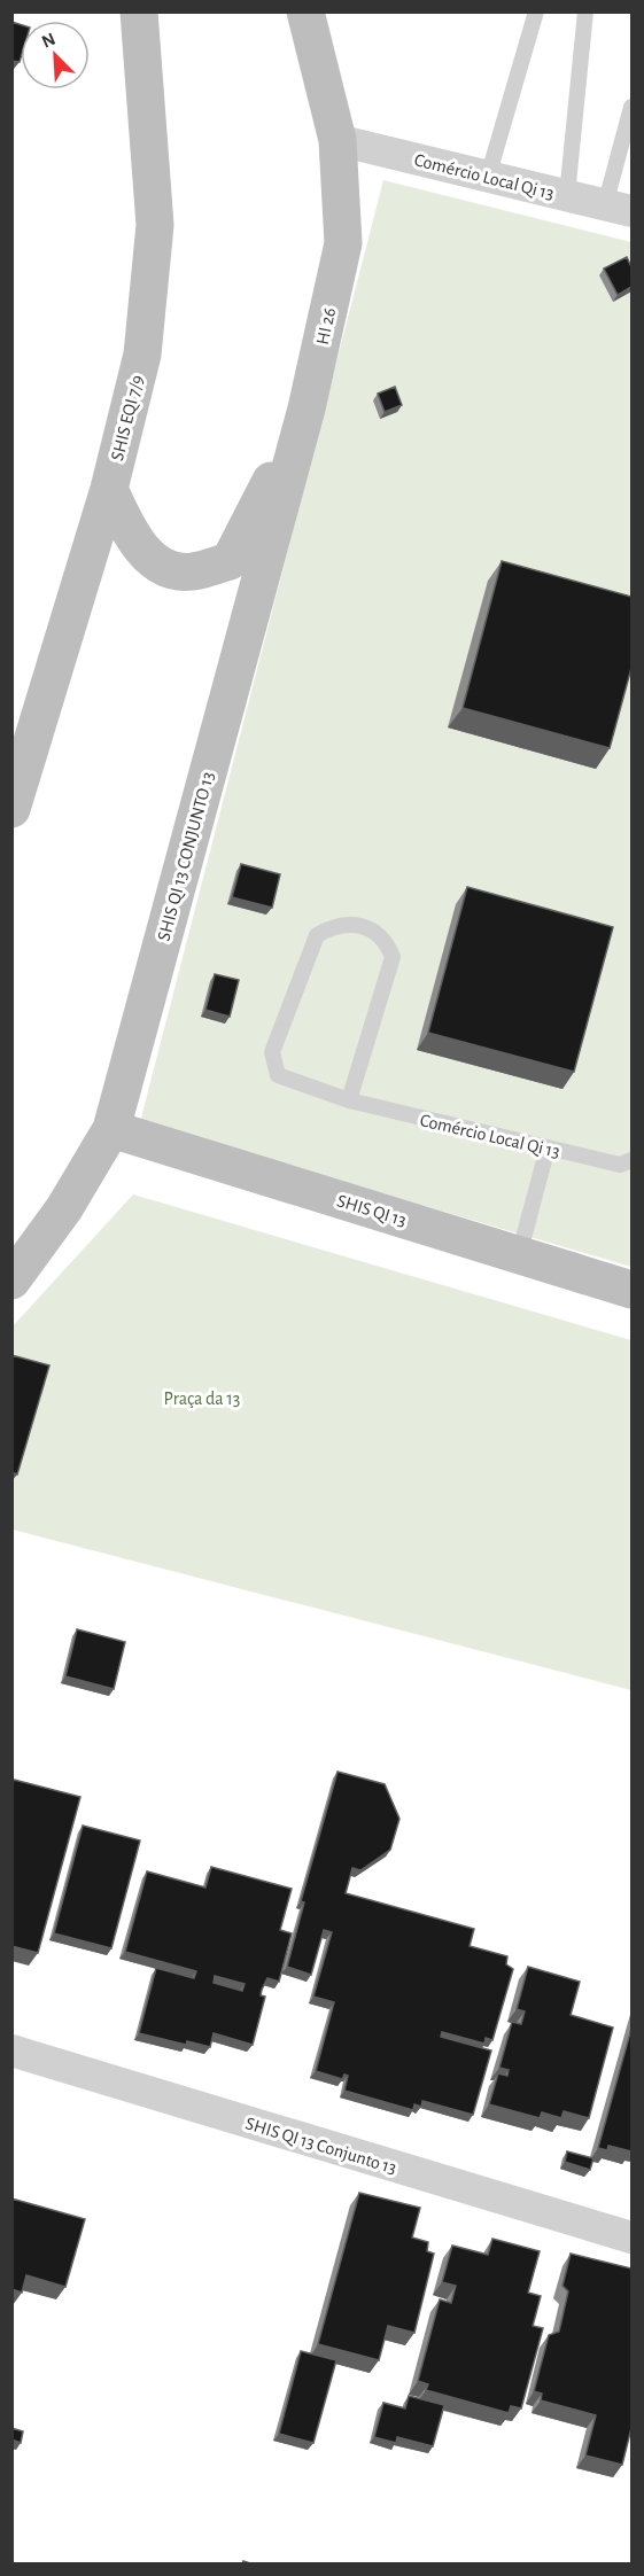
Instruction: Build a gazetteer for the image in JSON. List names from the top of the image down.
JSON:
{
  "streets": {
    "street": [
      "Comércio Local Qi 13",
      "HI 26",
      "SHIS EQI 7/9",
      "SHIS QI 13 CONJUNTO 13",
      "SHIS QI 13",
      "SHIS QI 13 Conjunto 13"
    ]
  },
  "crossings": [
    ["Comércio Local Qi 13", "HI 26"],
    ["HI 26", "SHIS QI 13 CONJUNTO 13"],
    ["SHIS QI 13 CONJUNTO 13", "SHIS QI 13"]
  ],
  "parks": ["Praça da 13"],
  "north": "top left"
}
